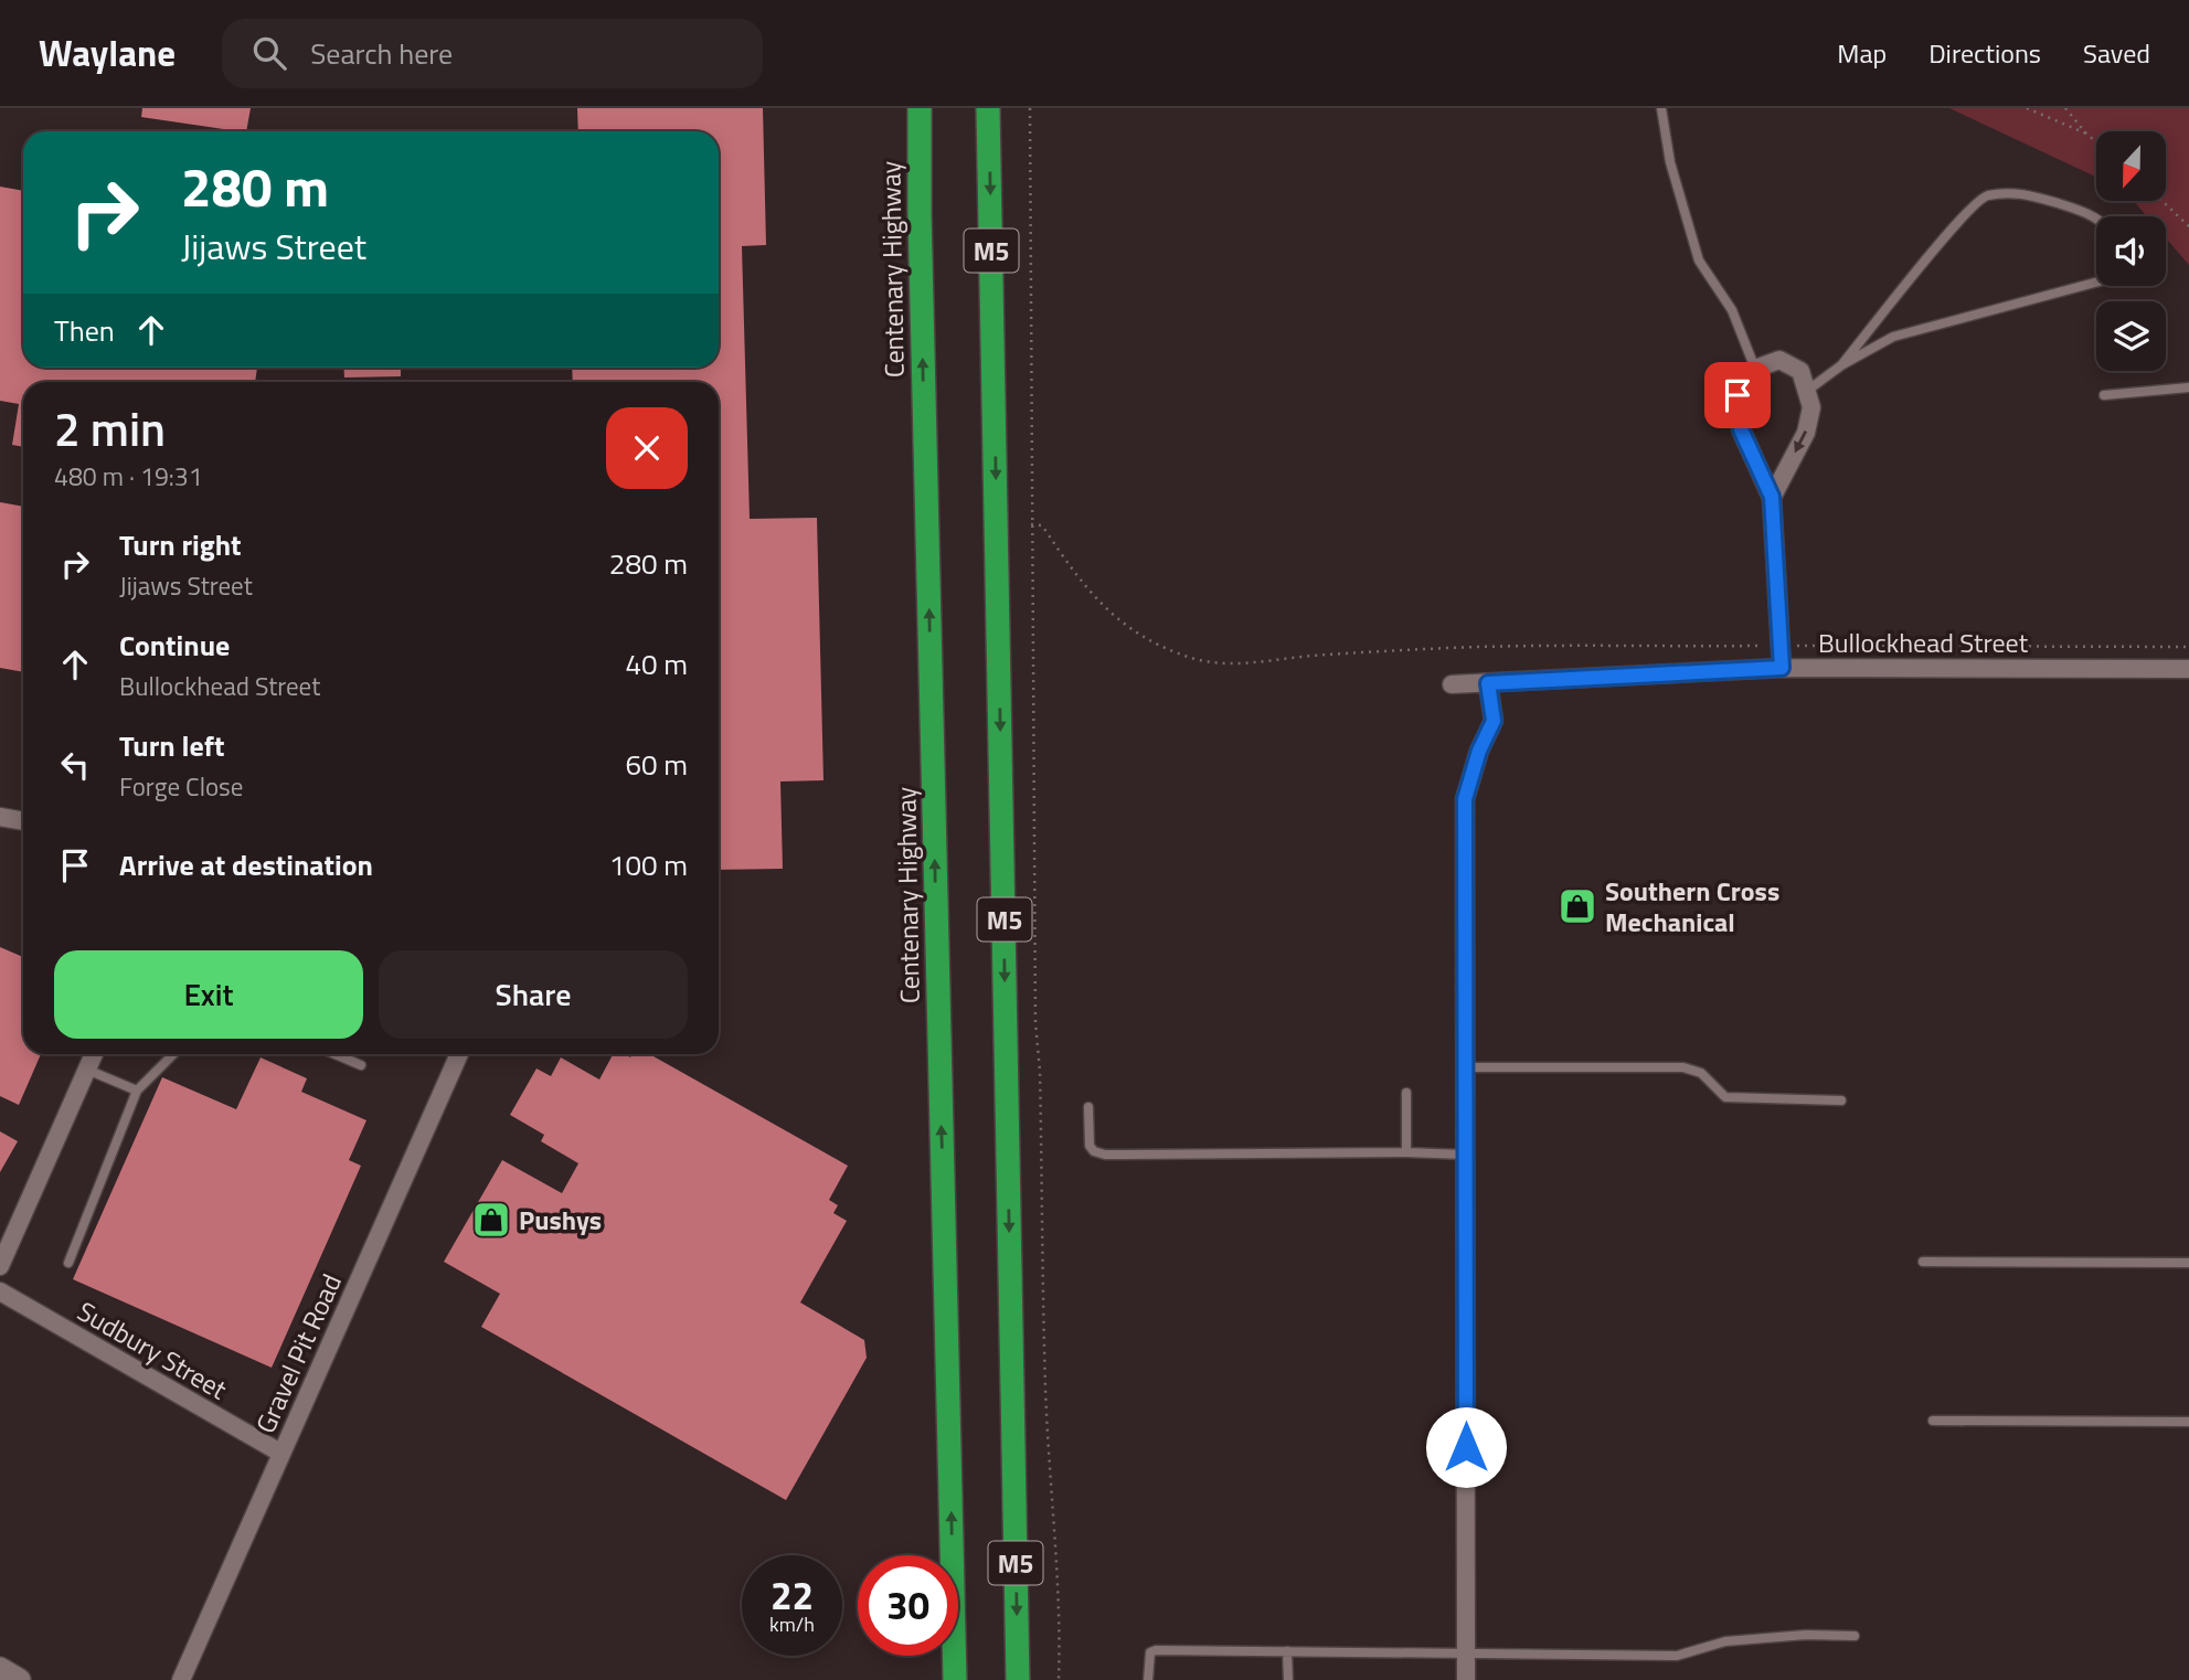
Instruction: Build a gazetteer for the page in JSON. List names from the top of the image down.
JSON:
{
  "streets": {
    "highway": ["M5", "Centenary Highway"],
    "street": ["Bullockhead Street", "Sudbury Street", "Gravel Pit Road"]
  },
  "crossings": [
    ["Sudbury Street", "Gravel Pit Road"]
  ],
  "places": {
    "shop": ["Southern Cross Mechanical", "Pushys"]
  },
  "north": "bottom",
  "page": {
    "header": "Waylane",
    "search": "Search here",
    "nav": ["Map", "Directions", "Saved"],
    "turn": ["280 m", "Jijaws Street"],
    "then": "Then",
    "heading": ["2 min", "480 m · 19:31"],
    "list": [
      {
        "name": "Turn right",
        "note": "Jijaws Street",
        "value": "280 m"
      },
      {
        "name": "Continue",
        "note": "Bullockhead Street",
        "value": "40 m"
      },
      {
        "name": "Turn left",
        "note": "Forge Close",
        "value": "60 m"
      },
      {
        "name": "Arrive at destination",
        "value": "100 m"
      }
    ],
    "buttons": ["Exit", "Share"],
    "speed": "22 km/h",
    "limit": "30"
  }
}
